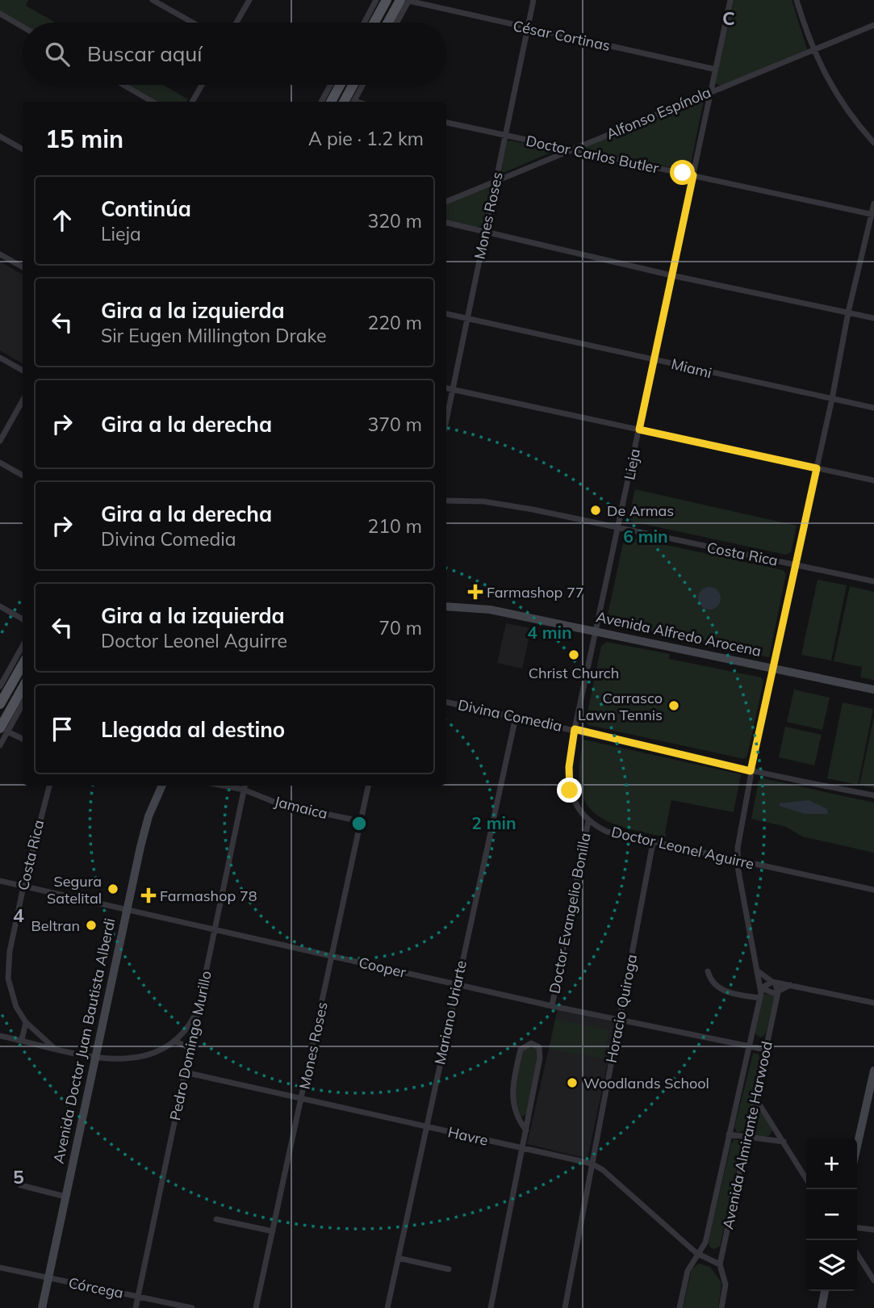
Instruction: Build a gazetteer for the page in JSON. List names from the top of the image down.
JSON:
{
  "streets": {
    "street": [
      "César Cortinas",
      "Alfonso Espínola",
      "Doctor Carlos Butler",
      "Mones Roses",
      "Miami",
      "Lieja",
      "Costa Rica",
      "Avenida Alfredo Arocena",
      "Divina Comedia",
      "Jamaica",
      "Doctor Leonel Aguirre",
      "Doctor Evangelio Bonilla",
      "Cooper",
      "Horacio Quiroga",
      "Mariano Uriarte",
      "Avenida Doctor Juan Bautista Alberdi",
      "Pedro Domingo Murillo",
      "Avenida Almirante Harwood",
      "Havre",
      "Córcega"
    ]
  },
  "crossings": [
    ["César Cortinas", "Mones Roses"],
    ["César Cortinas", "Lieja"],
    ["Alfonso Espínola", "Doctor Carlos Butler"],
    ["Alfonso Espínola", "Mones Roses"],
    ["Alfonso Espínola", "Lieja"],
    ["Doctor Carlos Butler", "Mones Roses"],
    ["Doctor Carlos Butler", "Lieja"],
    ["Doctor Carlos Butler", "Avenida Almirante Harwood"],
    ["Mones Roses", "Miami"],
    ["Mones Roses", "Jamaica"],
    ["Mones Roses", "Cooper"],
    ["Mones Roses", "Havre"],
    ["Miami", "Lieja"],
    ["Miami", "Avenida Almirante Harwood"],
    ["Lieja", "Costa Rica"],
    ["Lieja", "Avenida Alfredo Arocena"],
    ["Lieja", "Divina Comedia"],
    ["Costa Rica", "Cooper"],
    ["Costa Rica", "Avenida Almirante Harwood"],
    ["Avenida Alfredo Arocena", "Avenida Almirante Harwood"],
    ["Divina Comedia", "Mariano Uriarte"],
    ["Divina Comedia", "Avenida Almirante Harwood"],
    ["Jamaica", "Pedro Domingo Murillo"],
    ["Doctor Leonel Aguirre", "Doctor Evangelio Bonilla"],
    ["Doctor Leonel Aguirre", "Horacio Quiroga"],
    ["Doctor Leonel Aguirre", "Avenida Almirante Harwood"],
    ["Doctor Evangelio Bonilla", "Cooper"],
    ["Cooper", "Horacio Quiroga"],
    ["Cooper", "Mariano Uriarte"],
    ["Cooper", "Avenida Doctor Juan Bautista Alberdi"],
    ["Cooper", "Pedro Domingo Murillo"],
    ["Cooper", "Avenida Almirante Harwood"],
    ["Horacio Quiroga", "Havre"],
    ["Mariano Uriarte", "Havre"],
    ["Avenida Doctor Juan Bautista Alberdi", "Córcega"],
    ["Pedro Domingo Murillo", "Havre"],
    ["Pedro Domingo Murillo", "Córcega"],
    ["Avenida Almirante Harwood", "Havre"]
  ],
  "places": {
    "other": [
      "De Armas",
      "Christ Church",
      "Carrasco Lawn Tennis",
      "Segura Satelital",
      "Beltran",
      "Woodlands School"
    ],
    "health": ["Farmashop 77", "Farmashop 78"]
  },
  "page": {
    "search": "Buscar aquí",
    "heading": ["15 min", "A pie · 1.2 km"],
    "list": [
      ["Continúa", "Lieja", "320 m"],
      ["Gira a la izquierda", "Sir Eugen Millington Drake", "220 m"],
      ["Gira a la derecha", "370 m"],
      ["Gira a la derecha", "Divina Comedia", "210 m"],
      ["Gira a la izquierda", "Doctor Leonel Aguirre", "70 m"],
      "Llegada al destino"
    ],
    "map_buttons": ["+", "−"]
  },
  "grid": {
    "columns": ["C"],
    "rows": ["4", "5"]
  },
  "rings": ["6 min", "4 min", "2 min"]
}
